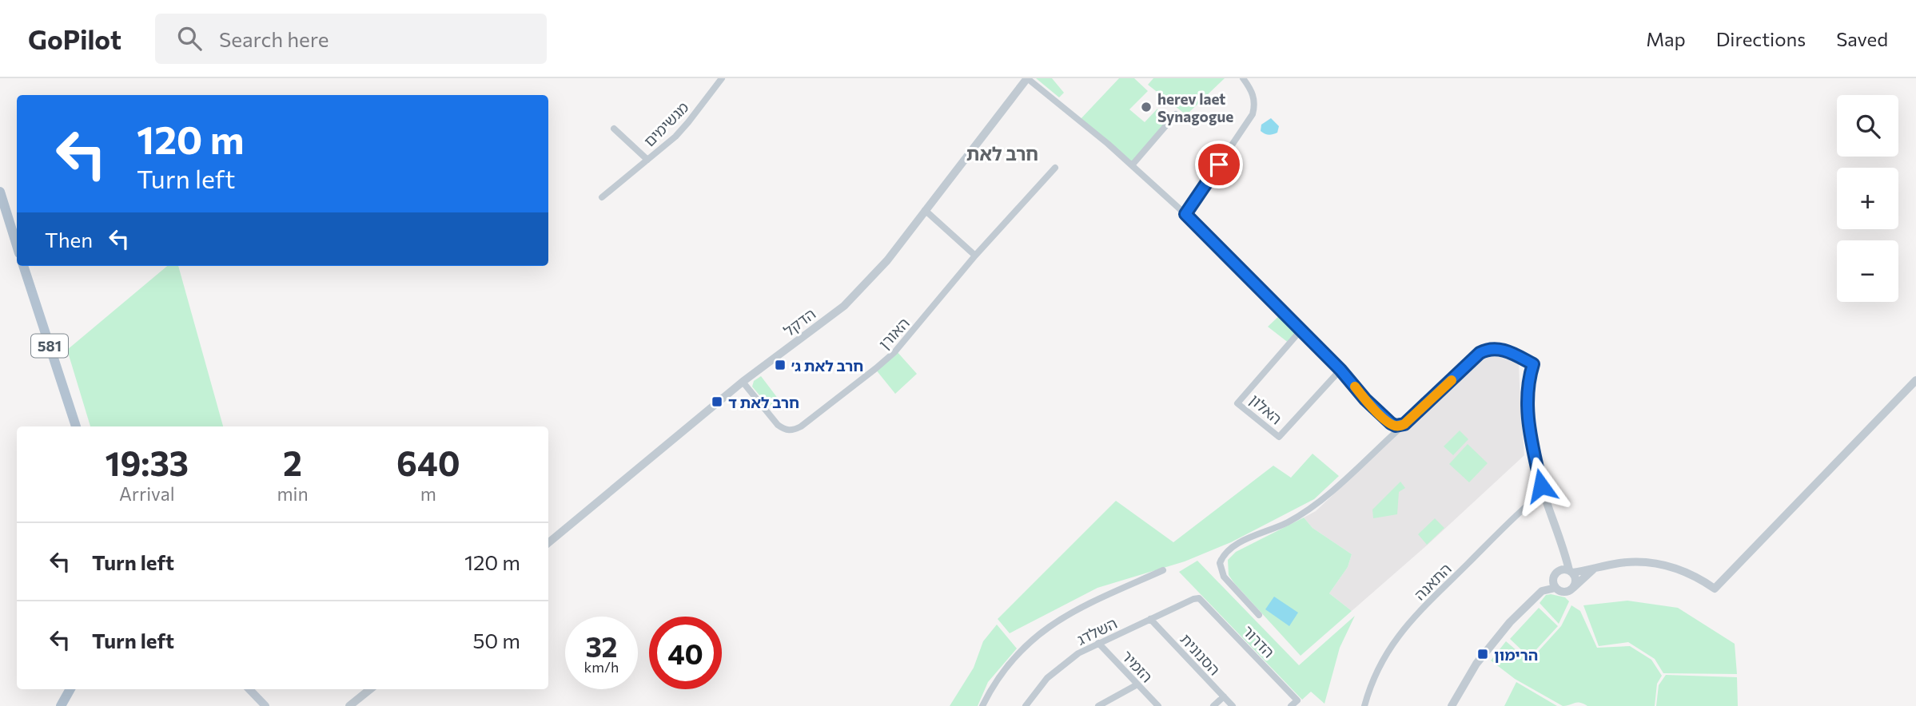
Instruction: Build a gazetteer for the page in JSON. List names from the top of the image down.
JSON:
{
  "streets": {
    "main road": ["581"],
    "street": [
      "מגשימים",
      "הדקל",
      "האורן",
      "האלון",
      "התאנה",
      "השלדג",
      "הדרור",
      "הסנונית",
      "הזמיר"
    ]
  },
  "crossings": [
    ["הדקל", "האורן"],
    ["השלדג", "הדרור"],
    ["השלדג", "הסנונית"],
    ["השלדג", "הזמיר"]
  ],
  "districts": ["חרב לאת"],
  "places": {
    "other": ["herev laet Synagogue"],
    "transit": ["חרב לאת ג׳", "חרב לאת ד", "הרימון"]
  },
  "page": {
    "header": "GoPilot",
    "search": "Search here",
    "nav": ["Map", "Directions", "Saved"],
    "map_buttons": ["+", "−"],
    "turn": ["120 m", "Turn left"],
    "then": "Then",
    "eta": [
      "19:33",
      "Arrival",
      "2",
      "min",
      "640",
      "m"
    ],
    "list": [
      {
        "name": "Turn left",
        "value": "120 m"
      },
      {
        "name": "Turn left",
        "value": "50 m"
      }
    ],
    "speed": "32 km/h",
    "limit": "40"
  }
}
